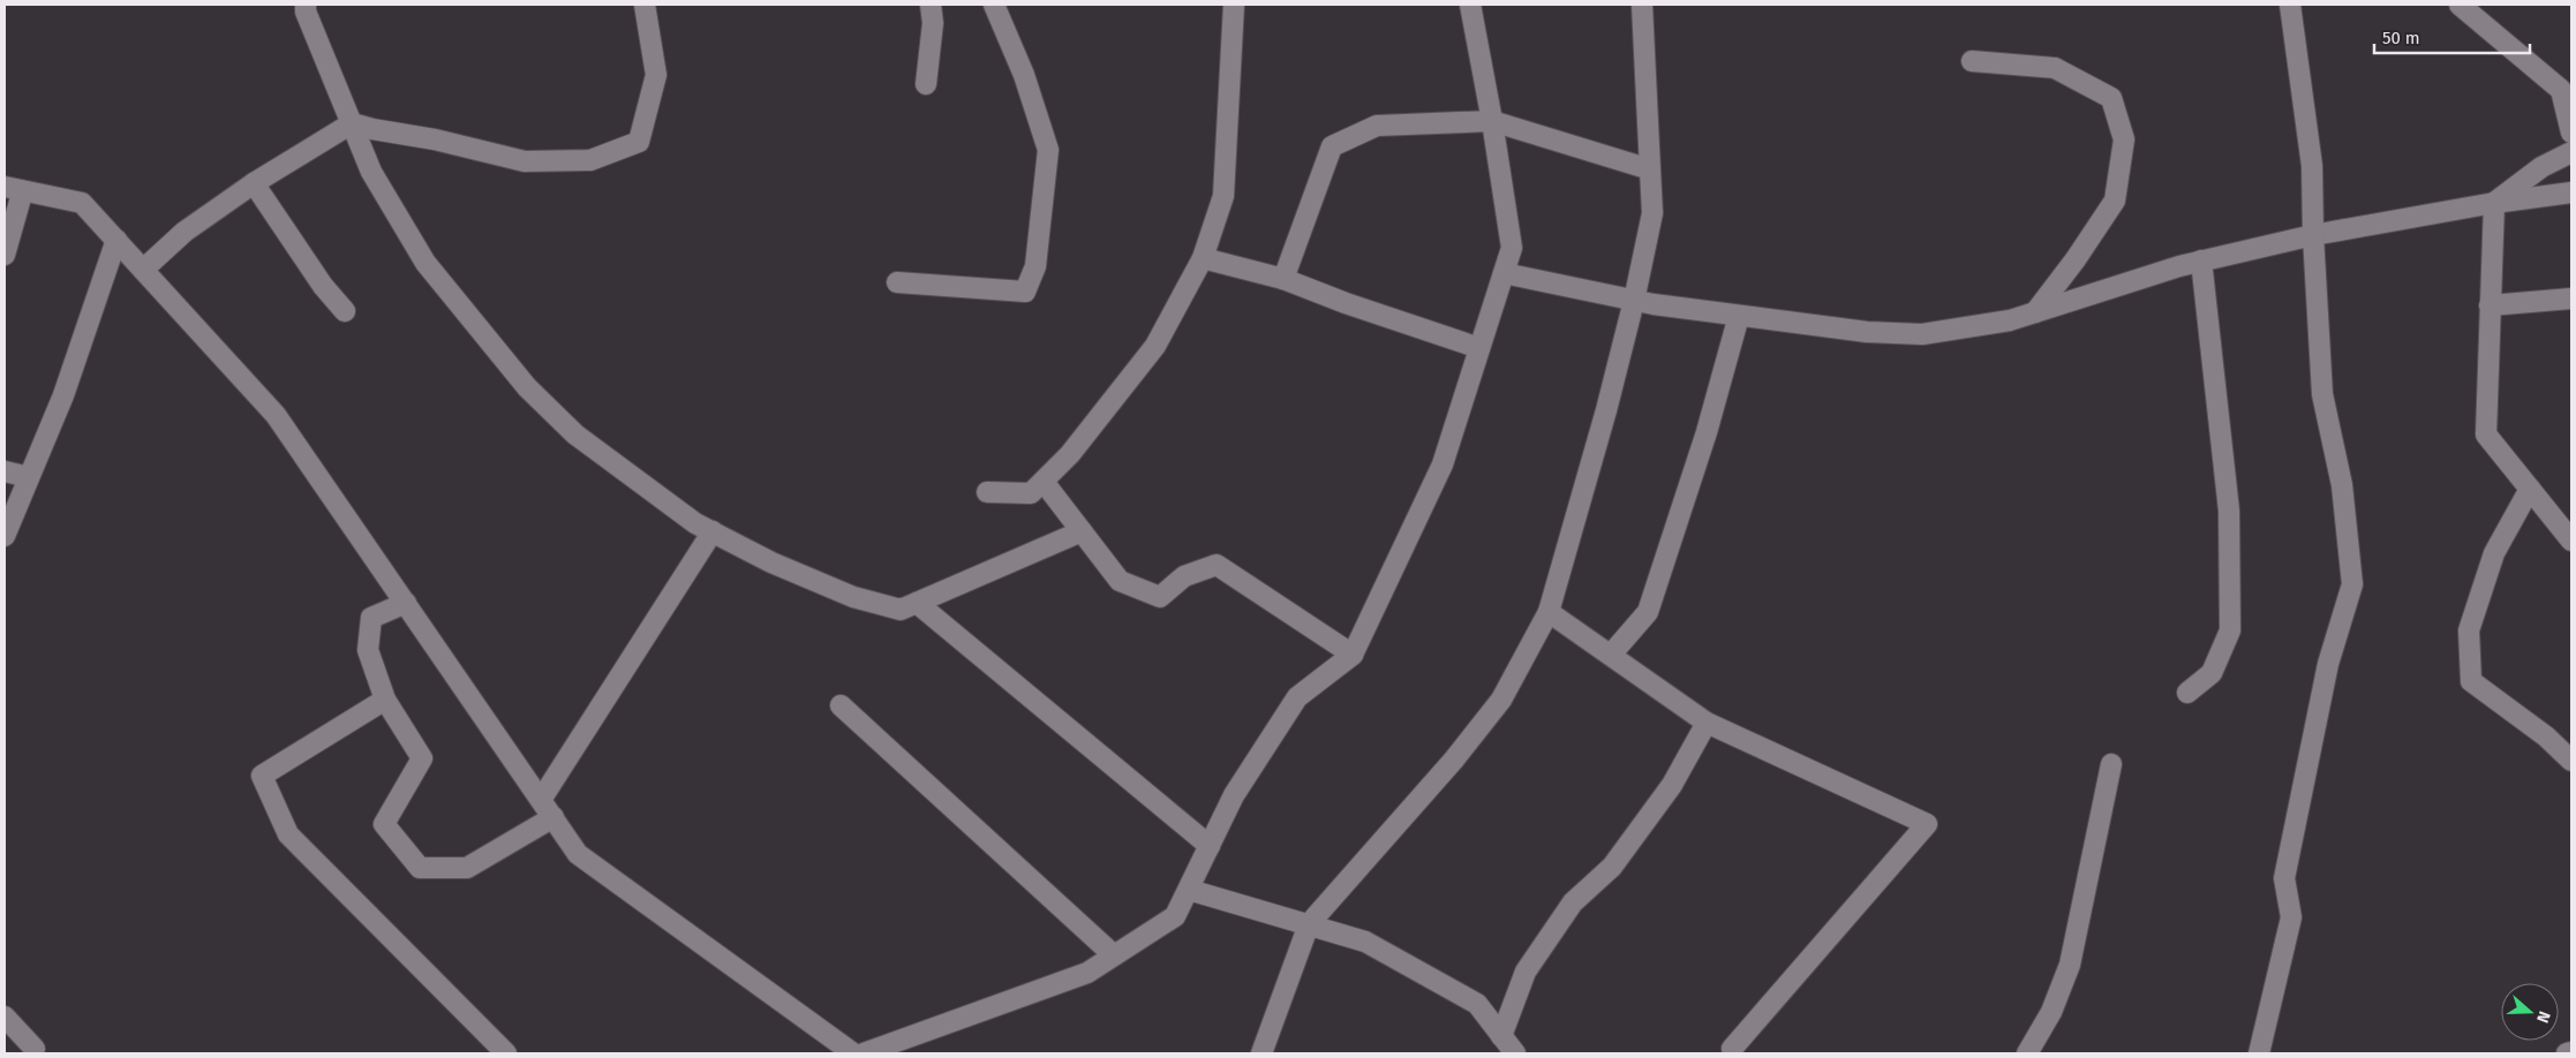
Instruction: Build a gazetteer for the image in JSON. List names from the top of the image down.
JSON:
{
  "scale_bar": "50 m",
  "north": "right"
}
